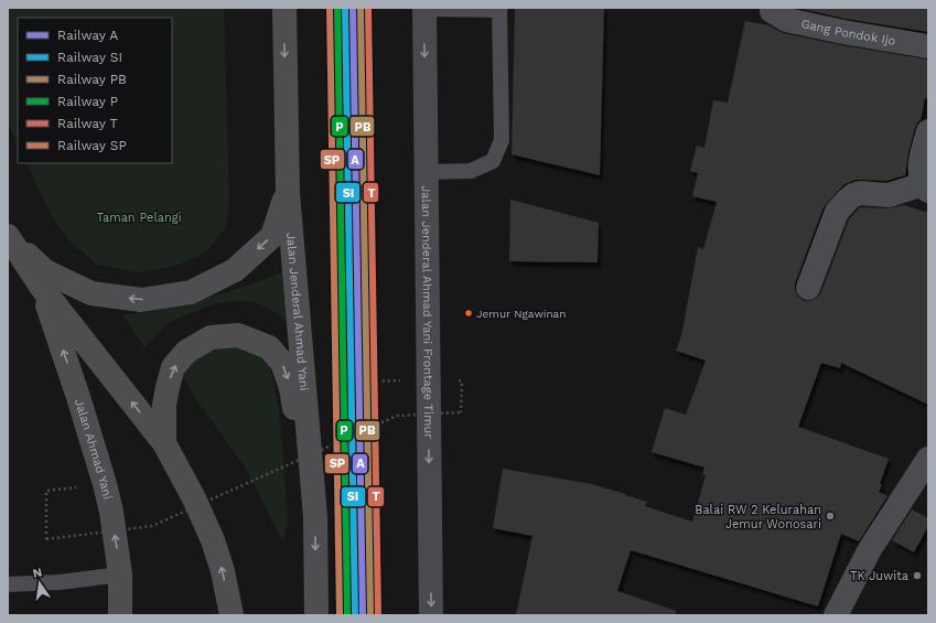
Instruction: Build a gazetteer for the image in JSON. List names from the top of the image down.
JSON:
{
  "streets": {
    "highway": ["Jalan Jenderal Ahmad Yani", "Jalan Ahmad Yani"],
    "street": ["Gang Pondok Ijo", "Jalan Jenderal Ahmad Yani Frontage Timur"]
  },
  "one_way": ["Jalan Jenderal Ahmad Yani Frontage Timur"],
  "parks": ["Taman Pelangi"],
  "places": ["Jemur Ngawinan", "Balai RW 2 Kelurahan Jemur Wonosari", "TK Juwita"],
  "lines": [
    "rail line A",
    "rail line SI",
    "rail line PB",
    "rail line P",
    "rail line T",
    "rail line SP"
  ],
  "legend": [
    "Railway A",
    "Railway SI",
    "Railway PB",
    "Railway P",
    "Railway T",
    "Railway SP"
  ],
  "north": "top"
}
